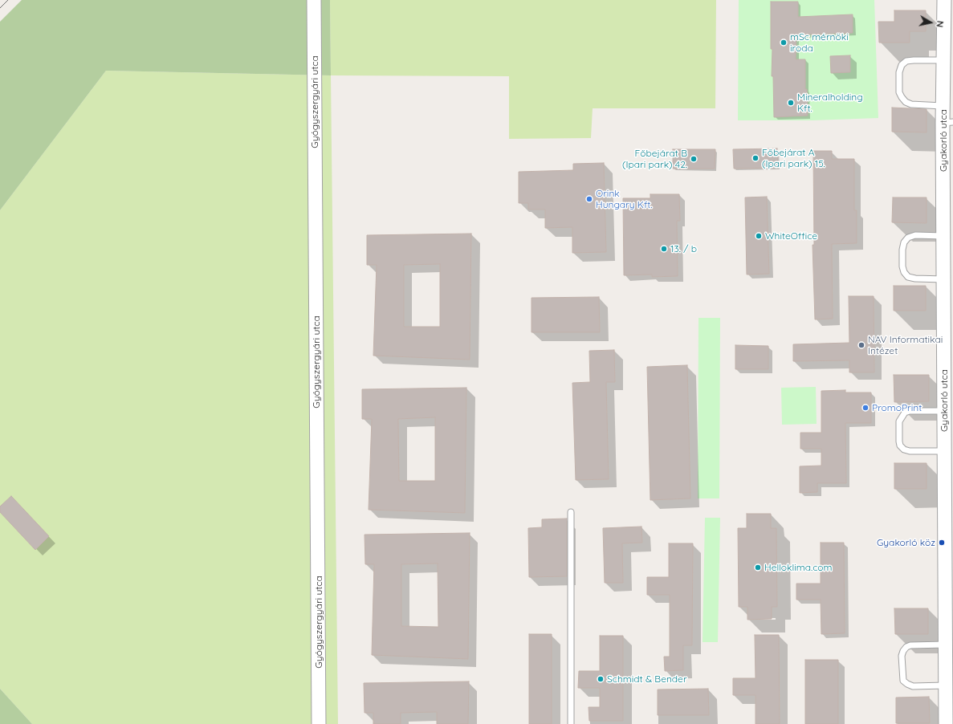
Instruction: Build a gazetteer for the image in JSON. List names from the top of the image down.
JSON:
{
  "streets": {
    "street": ["Gyógyszergyári utca", "Gyakorló utca"]
  },
  "places": [
    "mSc mérnöki iroda",
    "Mineralholding Kft.",
    "Főbejárat A (Ipari park) 15.",
    "Főbejárat B (Ipari park) 42.",
    "Orink Hungary Kft.",
    "WhiteOffice",
    "13. / b",
    "NAV Informatikai Intézet",
    "PromoPrint",
    "Gyakorló köz",
    "Helloklima.com",
    "Schmidt & Bender"
  ],
  "north": "right"
}
